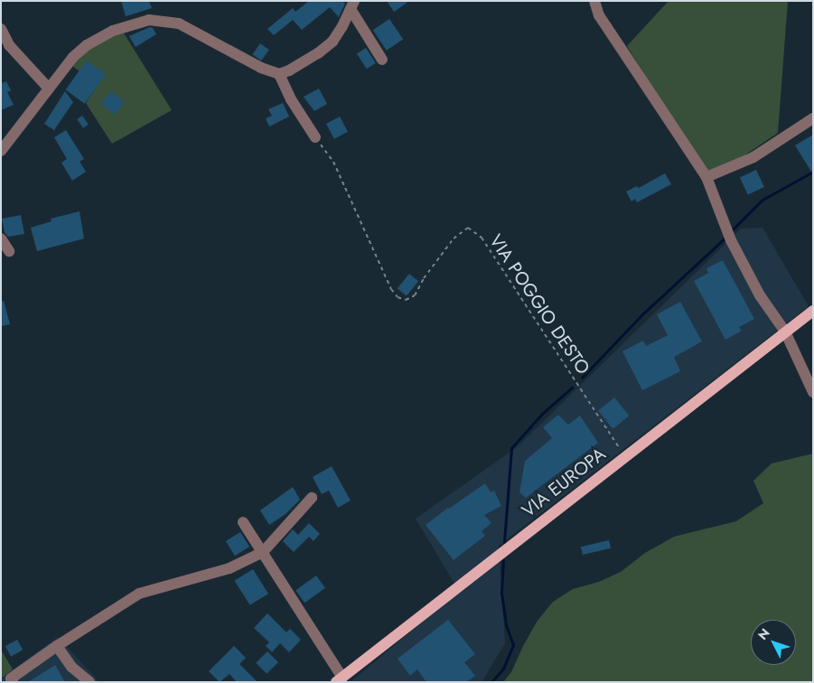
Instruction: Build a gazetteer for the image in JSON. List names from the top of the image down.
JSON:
{
  "streets": {
    "main road": ["VIA EUROPA"],
    "path": ["VIA POGGIO DESTO"]
  },
  "crossings": [
    ["VIA POGGIO DESTO", "VIA EUROPA"]
  ],
  "north": "top left"
}
